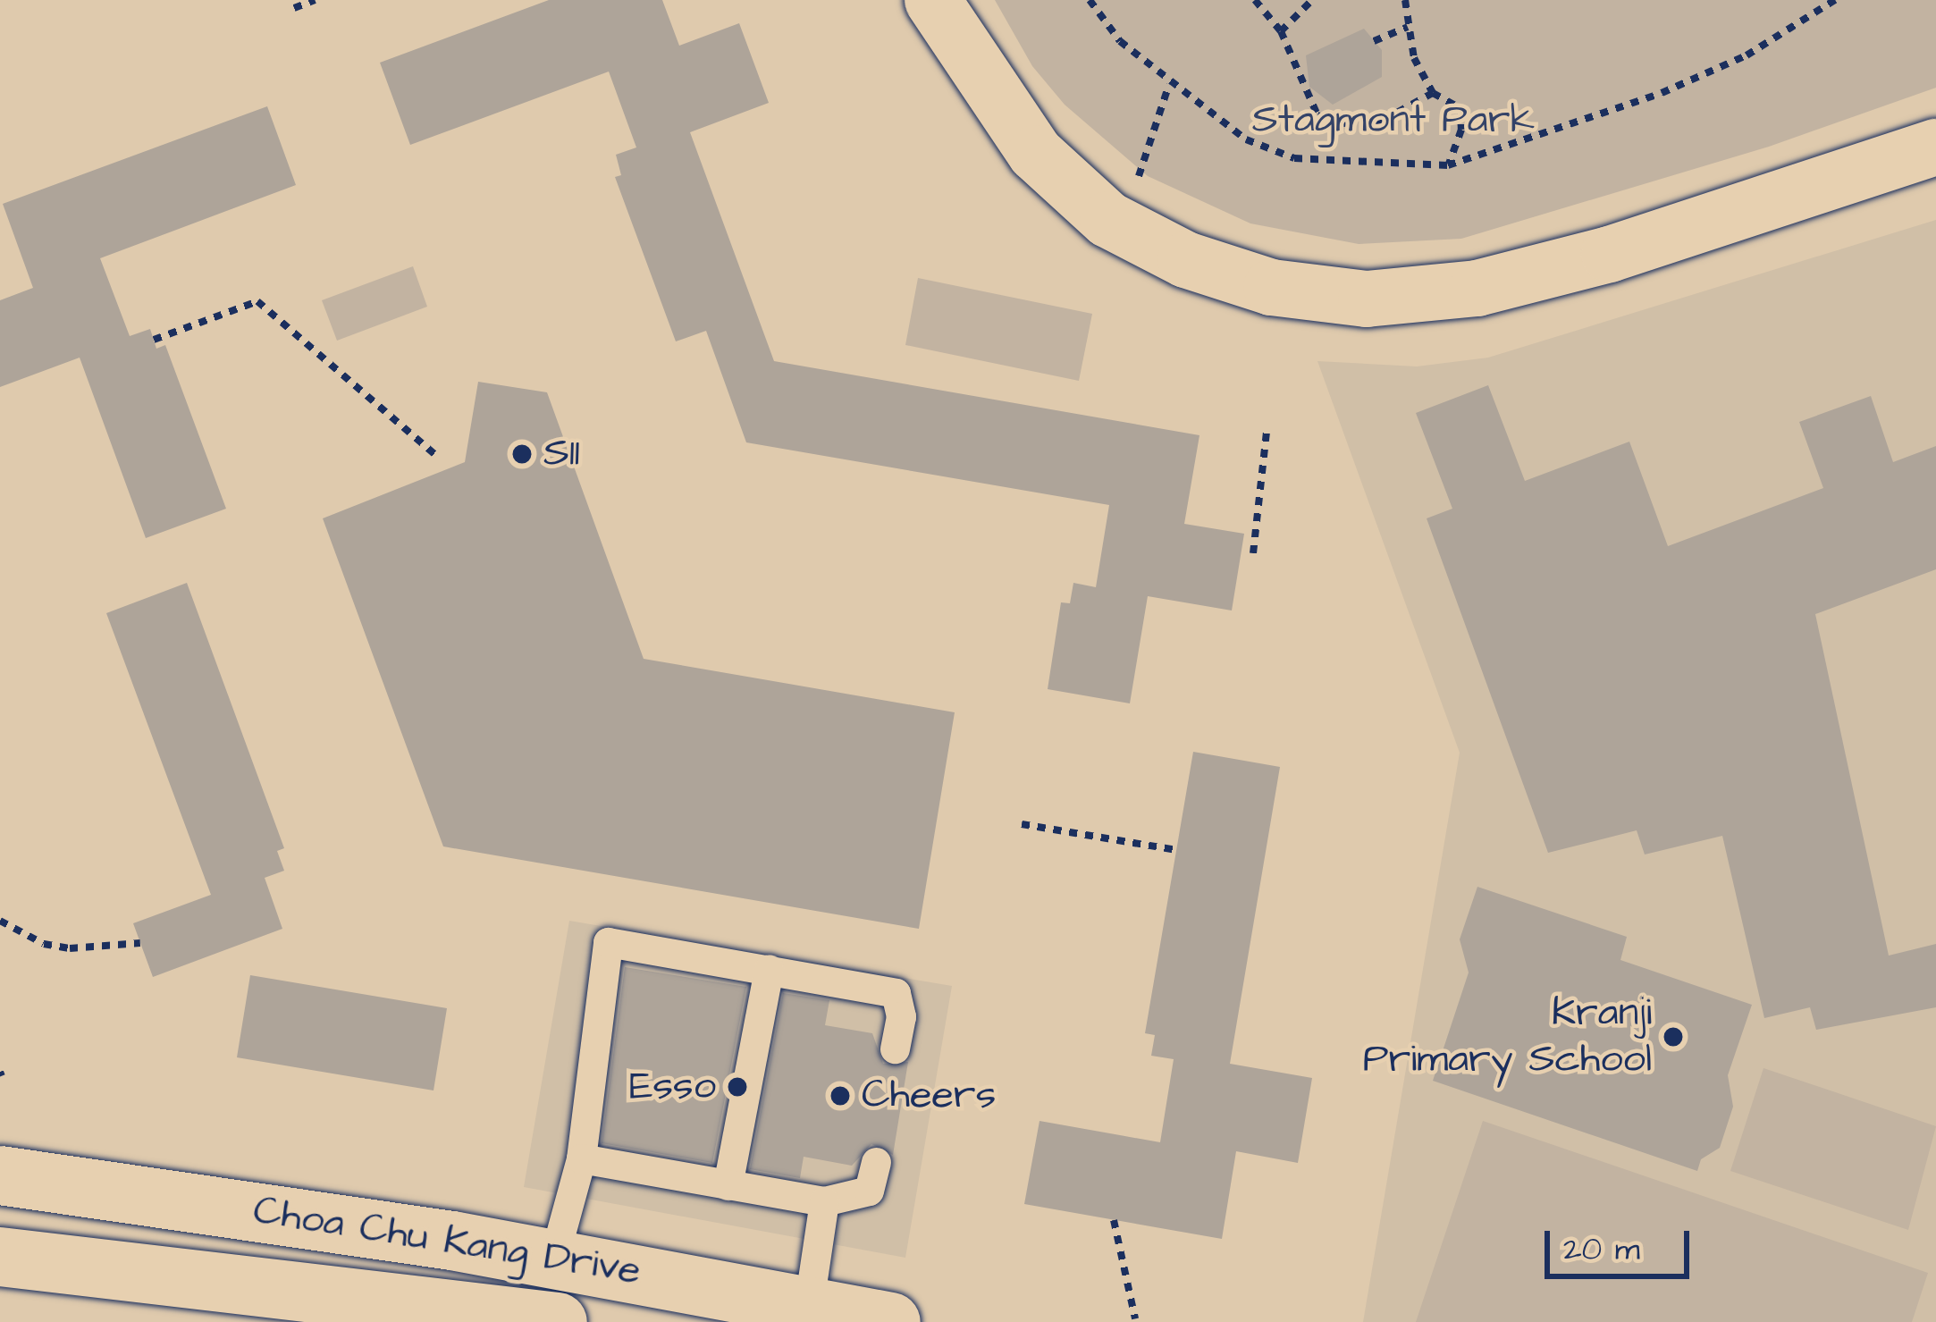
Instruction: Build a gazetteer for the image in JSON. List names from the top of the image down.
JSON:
{
  "streets": {
    "main road": ["Choa Chu Kang Drive"]
  },
  "parks": ["Stagmont Park"],
  "places": [
    "S11",
    "Kranji Primary School",
    "Esso",
    "Cheers"
  ],
  "scale_bar": "20 m"
}
